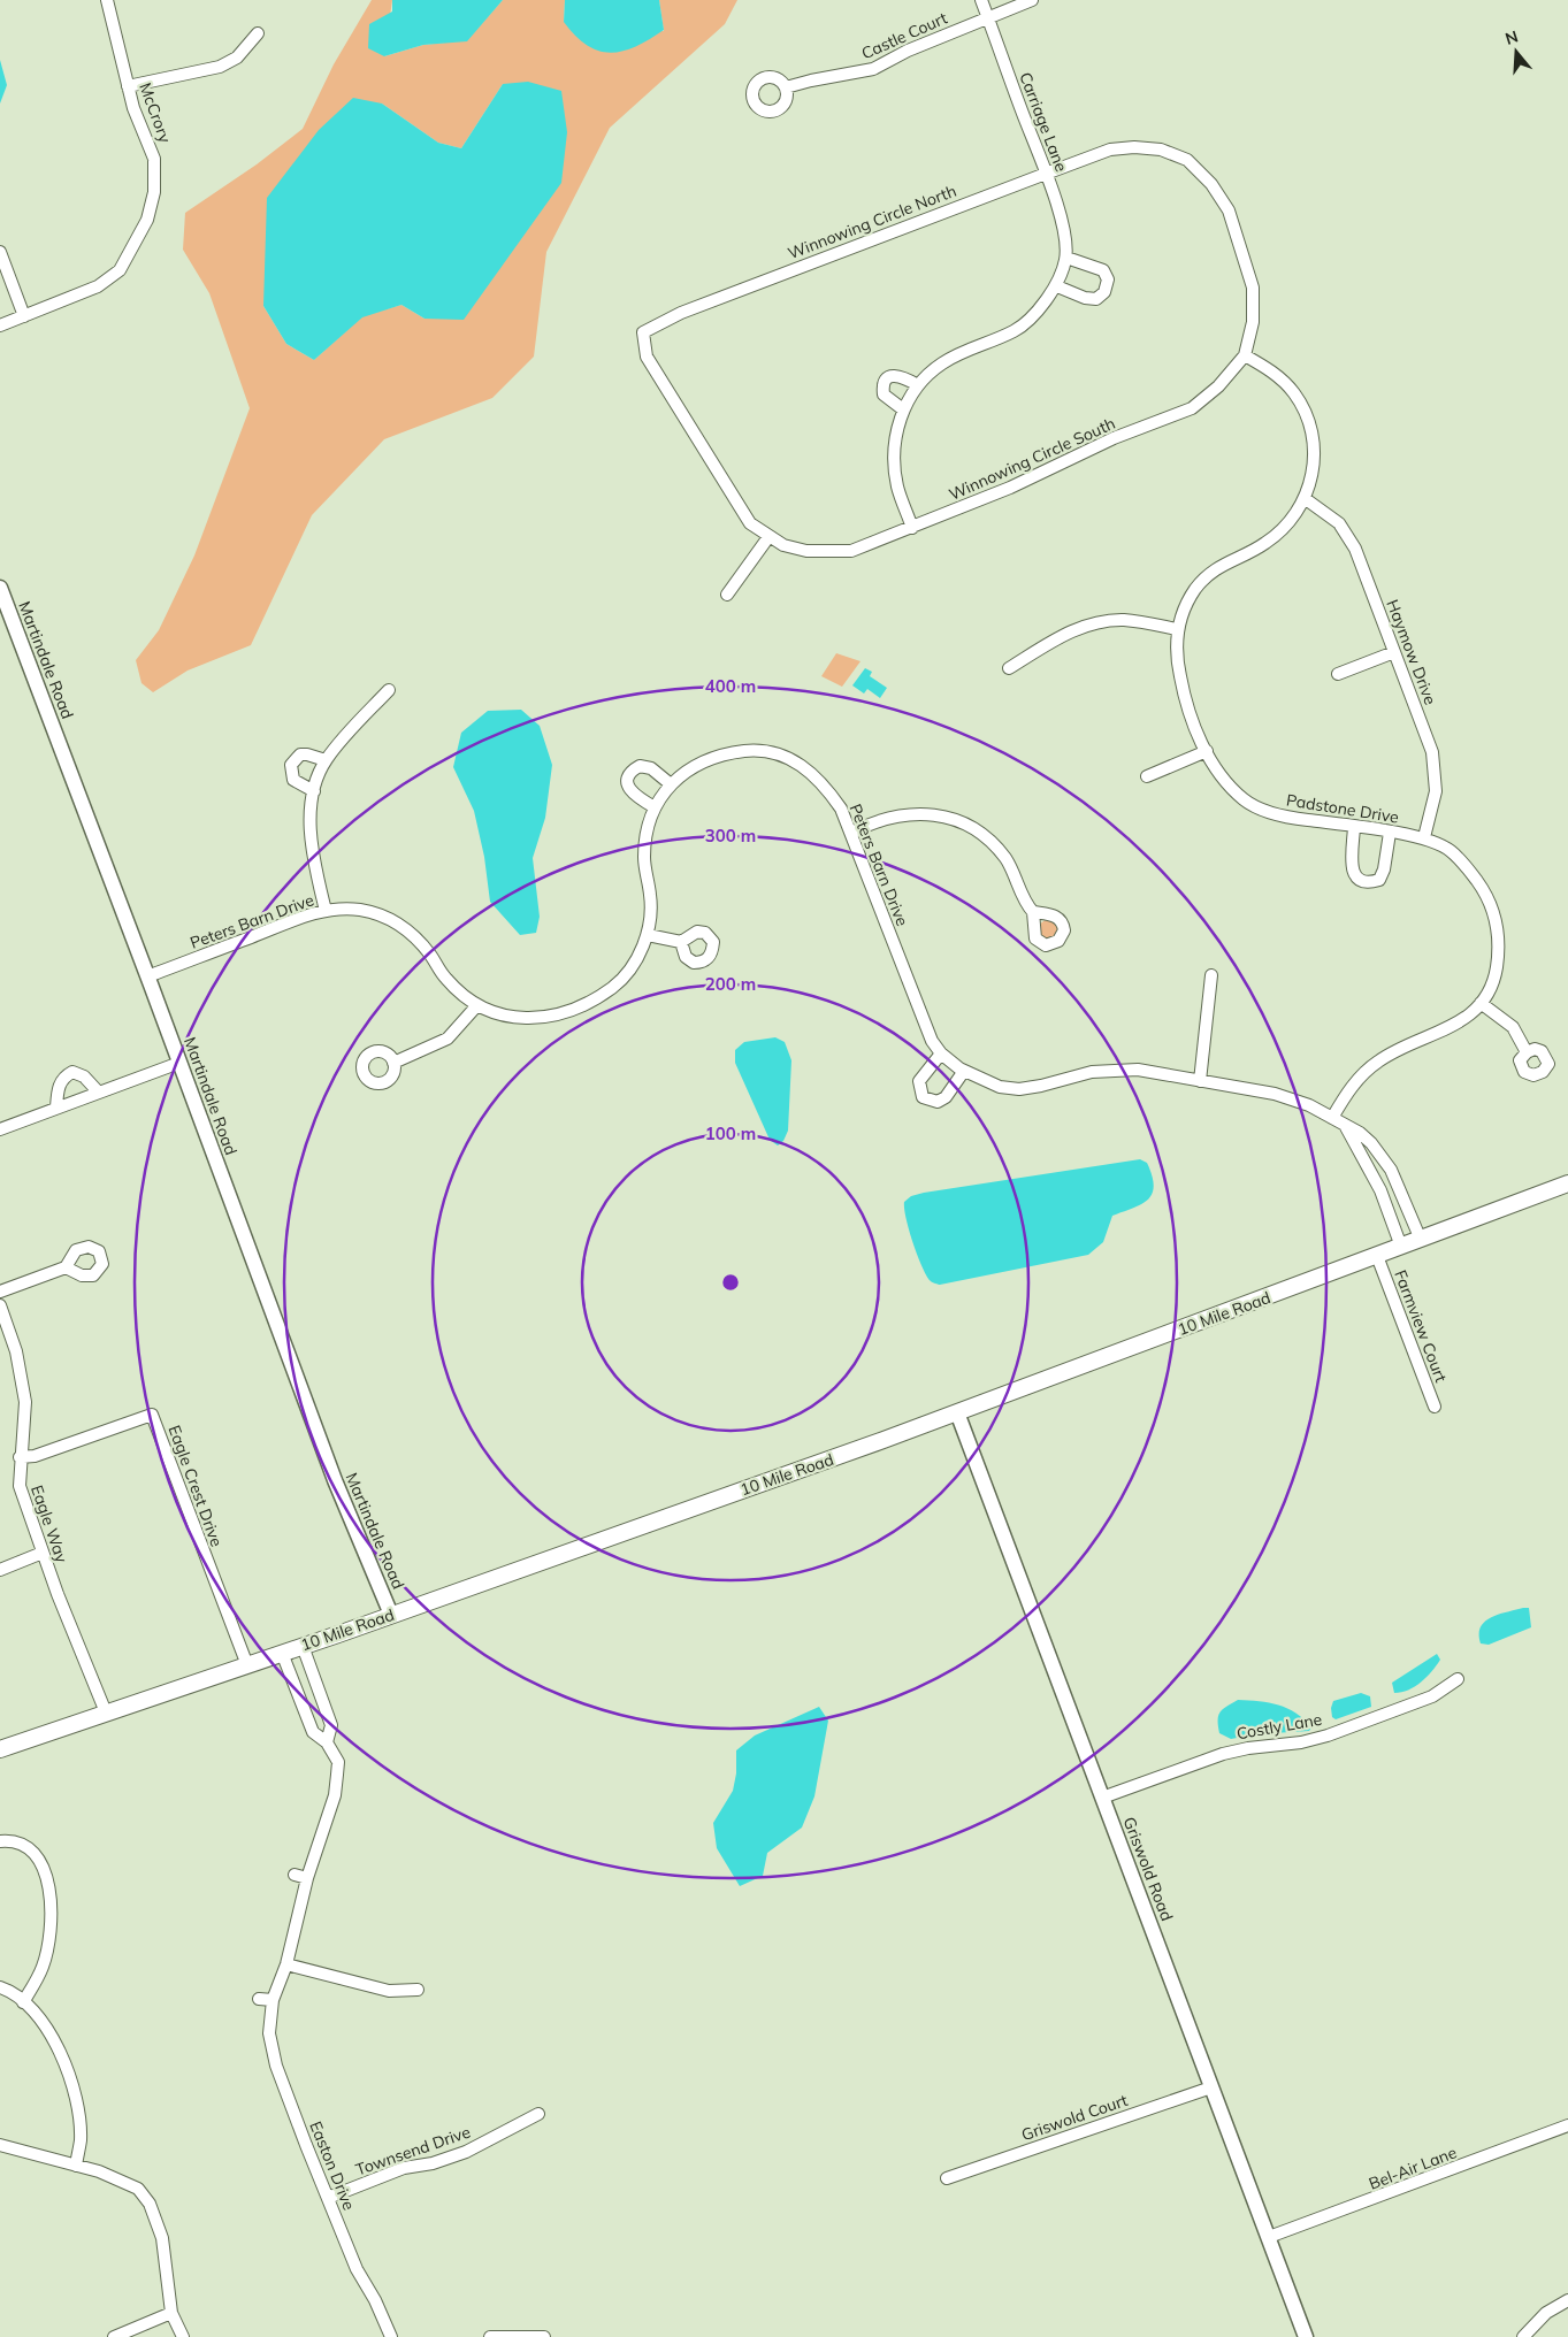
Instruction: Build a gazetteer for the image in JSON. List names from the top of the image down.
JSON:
{
  "streets": {
    "main road": ["10 Mile Road"],
    "street": [
      "Castle Court",
      "McCrory",
      "Carriage Lane",
      "Winnowing Circle North",
      "Winnowing Circle South",
      "Haymow Drive",
      "Martindale Road",
      "Padstone Drive",
      "Peters Barn Drive",
      "Farmview Court",
      "Eagle Crest Drive",
      "Eagle Way",
      "Costly Lane",
      "Griswold Road",
      "Griswold Court",
      "Townsend Drive",
      "Easton Drive",
      "Bel-Air Lane"
    ]
  },
  "crossings": [
    ["Castle Court", "Carriage Lane"],
    ["Carriage Lane", "Winnowing Circle North"],
    ["Carriage Lane", "Winnowing Circle South"],
    ["Winnowing Circle North", "Winnowing Circle South"],
    ["Winnowing Circle South", "Padstone Drive"],
    ["Haymow Drive", "Padstone Drive"],
    ["Martindale Road", "Peters Barn Drive"],
    ["Martindale Road", "10 Mile Road"],
    ["Padstone Drive", "Peters Barn Drive"],
    ["Peters Barn Drive", "10 Mile Road"],
    ["10 Mile Road", "Farmview Court"],
    ["10 Mile Road", "Eagle Crest Drive"],
    ["10 Mile Road", "Eagle Way"],
    ["10 Mile Road", "Griswold Road"],
    ["10 Mile Road", "Easton Drive"],
    ["Eagle Crest Drive", "Eagle Way"],
    ["Costly Lane", "Griswold Road"],
    ["Griswold Road", "Griswold Court"],
    ["Griswold Road", "Bel-Air Lane"],
    ["Townsend Drive", "Easton Drive"]
  ],
  "north": "top",
  "rings": [
    "400 m",
    "300 m",
    "200 m",
    "100 m"
  ]
}
